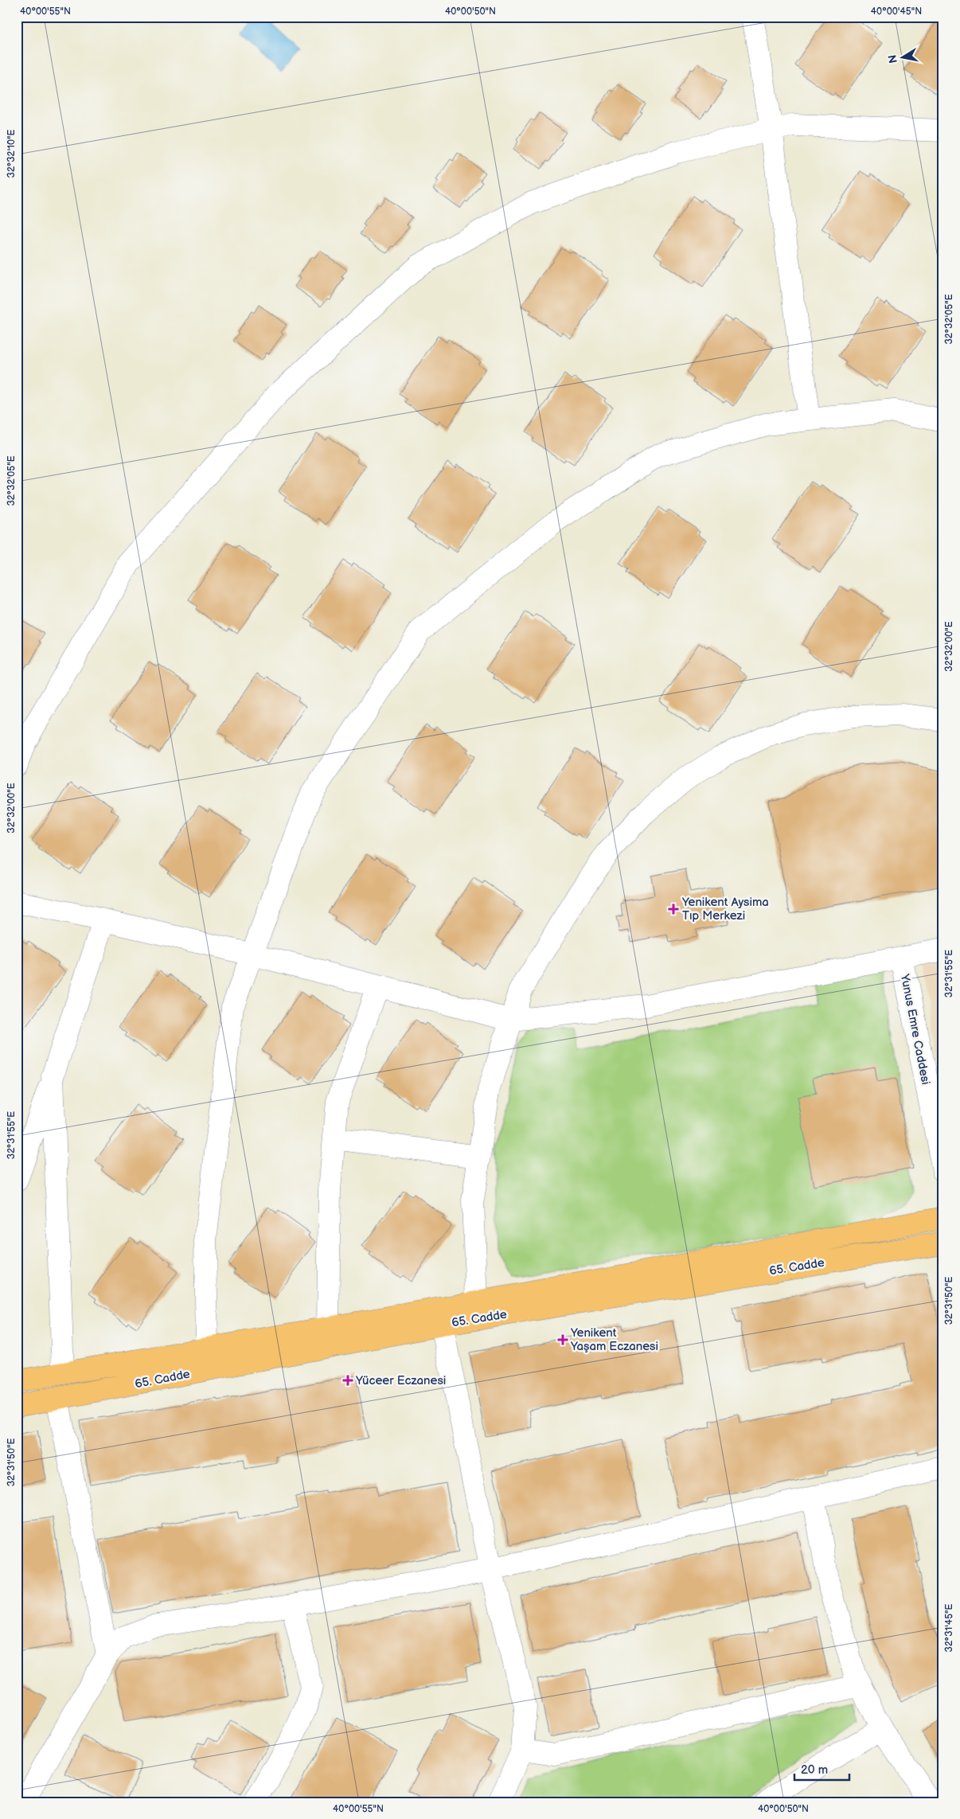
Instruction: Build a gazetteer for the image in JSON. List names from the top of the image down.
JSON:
{
  "streets": {
    "main road": ["65. Cadde"],
    "street": ["Yunus Emre Caddesi"]
  },
  "places": {
    "health": ["Yenikent Aysima Tıp Merkezi", "Yenikent Yaşam Eczanesi", "Yüceer Eczanesi"]
  },
  "scale_bar": "20 m",
  "north": "left",
  "coordinates": [
    "40°00'55\"N",
    "40°00'50\"N",
    "40°00'45\"N",
    "32°32'10\"E",
    "32°32'05\"E",
    "32°32'00\"E",
    "32°31'55\"E",
    "32°31'50\"E",
    "32°31'45\"E"
  ]
}
